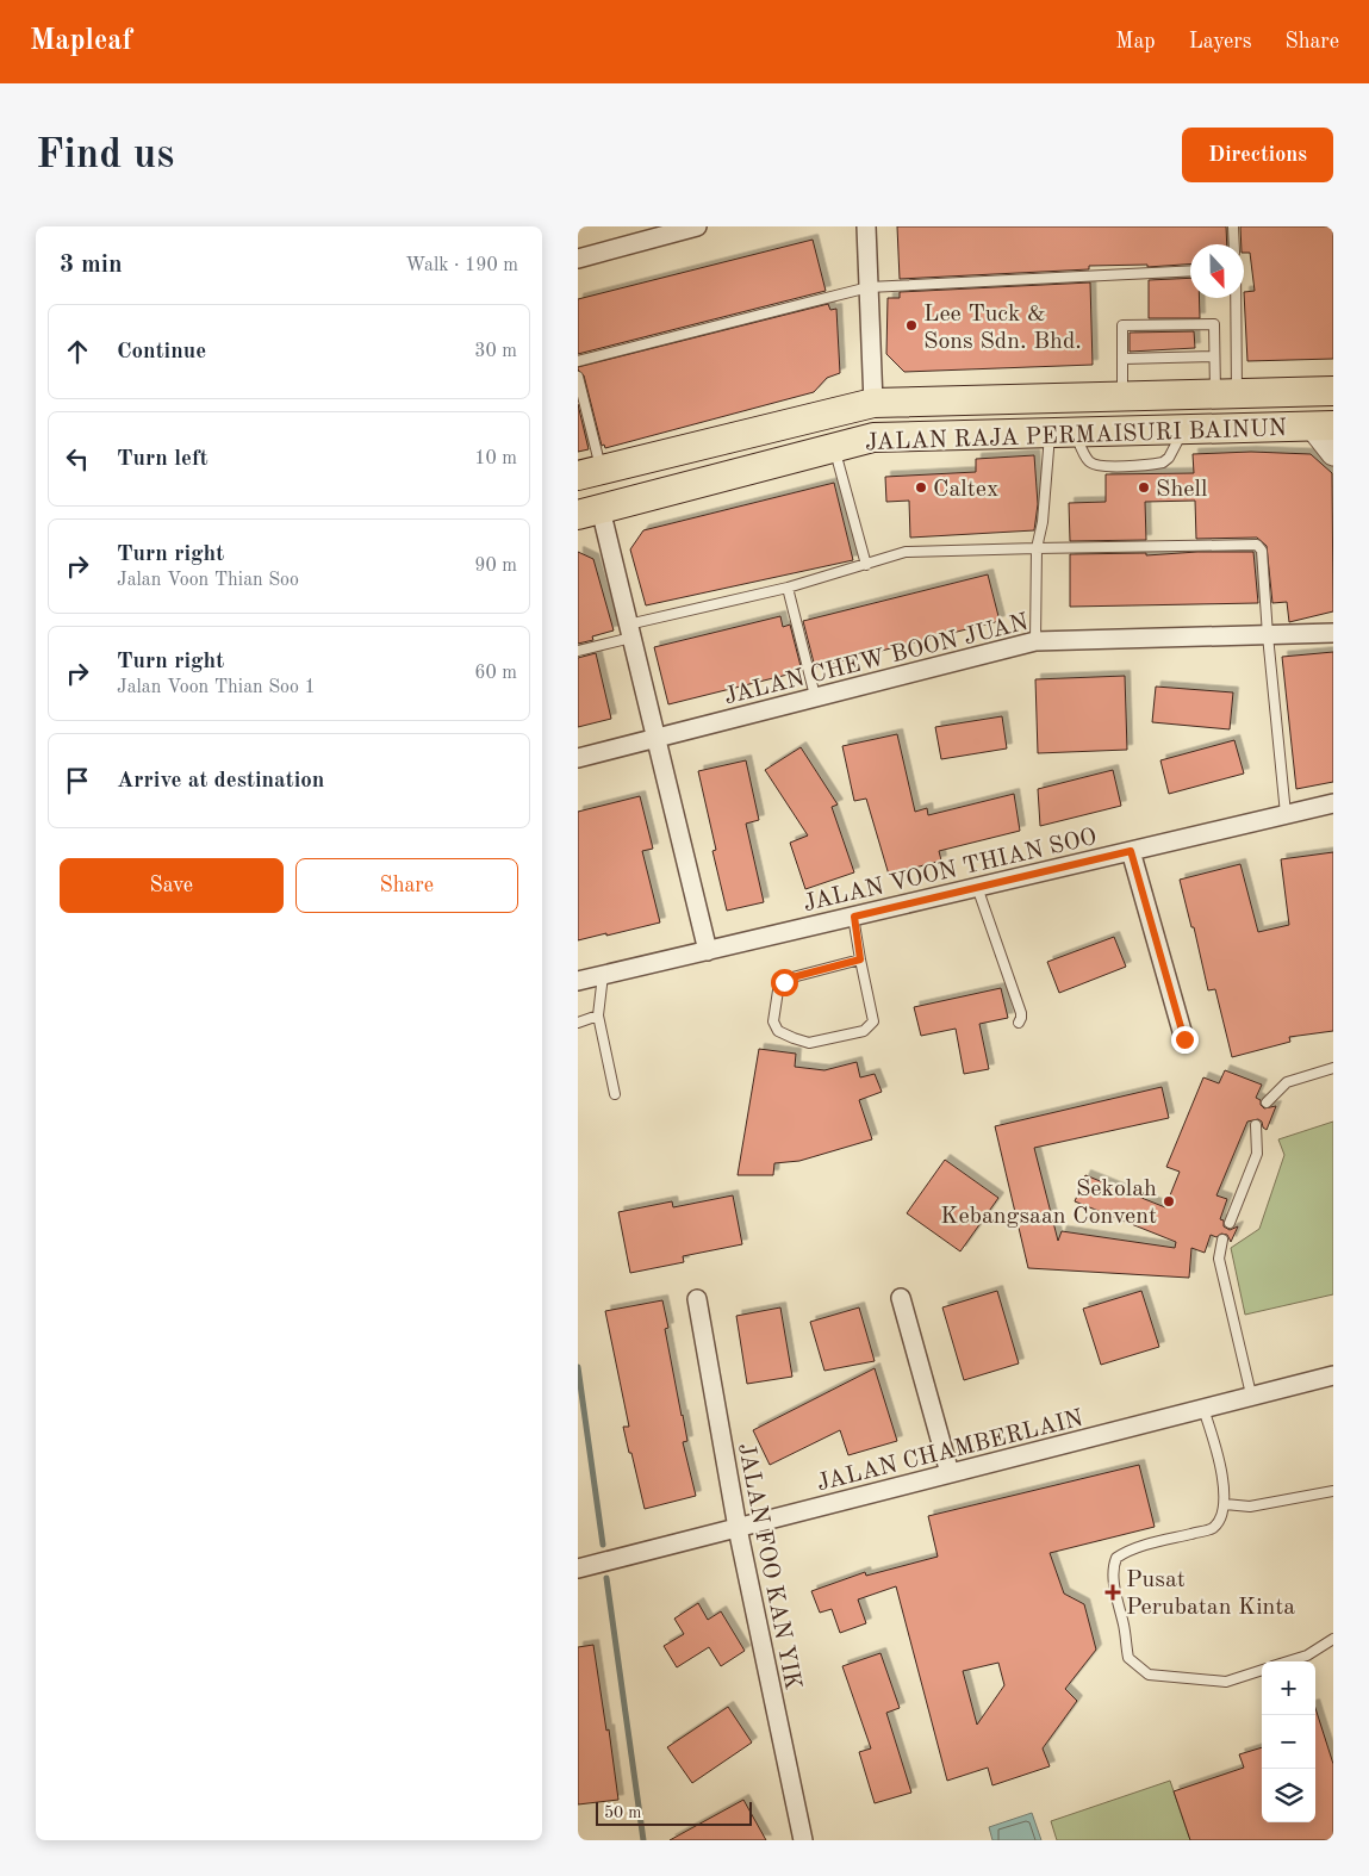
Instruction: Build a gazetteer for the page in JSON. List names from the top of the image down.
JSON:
{
  "streets": {
    "main road": ["JALAN RAJA PERMAISURI BAINUN"],
    "street": [
      "JALAN CHEW BOON JUAN",
      "JALAN VOON THIAN SOO",
      "JALAN CHAMBERLAIN",
      "JALAN FOO KAN YIK"
    ]
  },
  "crossings": [
    ["JALAN CHAMBERLAIN", "JALAN FOO KAN YIK"]
  ],
  "places": {
    "other": [
      "Lee Tuck & Sons Sdn. Bhd.",
      "Caltex",
      "Shell",
      "Sekolah Kebangsaan Convent"
    ],
    "health": ["Pusat Perubatan Kinta"]
  },
  "scale_bar": "50 m",
  "north": "bottom",
  "page": {
    "header": "Mapleaf",
    "nav": ["Map", "Layers", "Share"],
    "buttons": [
      "Directions",
      ["Save", "Share"]
    ],
    "title": "Find us",
    "heading": ["3 min", "Walk · 190 m"],
    "list": [
      ["Continue", "30 m"],
      ["Turn left", "10 m"],
      ["Turn right", "Jalan Voon Thian Soo", "90 m"],
      ["Turn right", "Jalan Voon Thian Soo 1", "60 m"],
      "Arrive at destination"
    ],
    "map_buttons": ["+", "−"],
    "scale": "50 m"
  }
}
